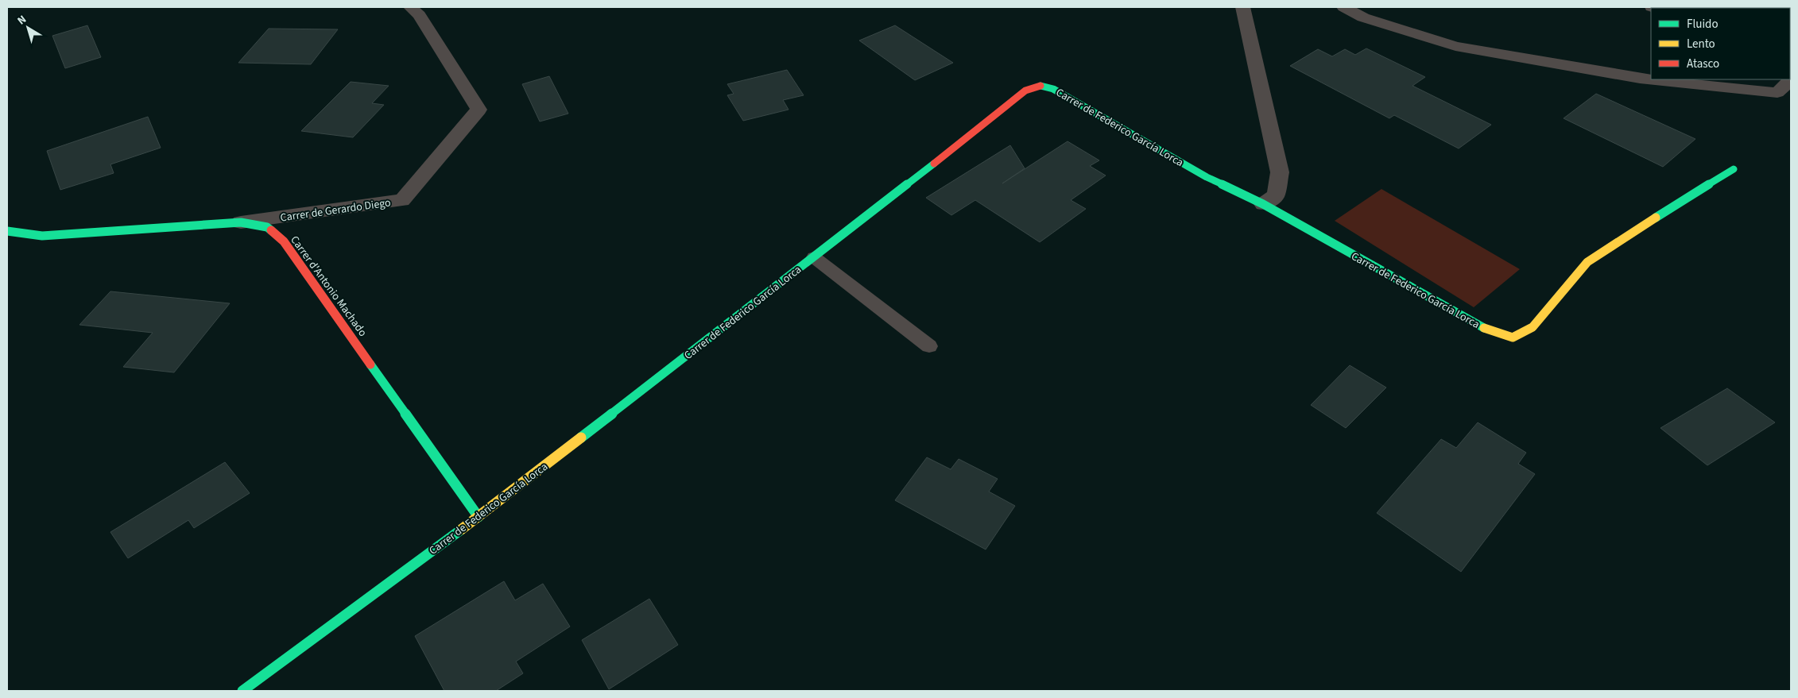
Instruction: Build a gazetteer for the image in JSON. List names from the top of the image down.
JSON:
{
  "streets": {
    "street": ["Carrer de Federico García Lorca", "Carrer de Gerardo Diego", "Carrer d'Antonio Machado"]
  },
  "crossings": [
    ["Carrer de Federico García Lorca", "Carrer d'Antonio Machado"],
    ["Carrer de Gerardo Diego", "Carrer d'Antonio Machado"]
  ],
  "legend": ["Fluido", "Lento", "Atasco"],
  "north": "top left"
}
